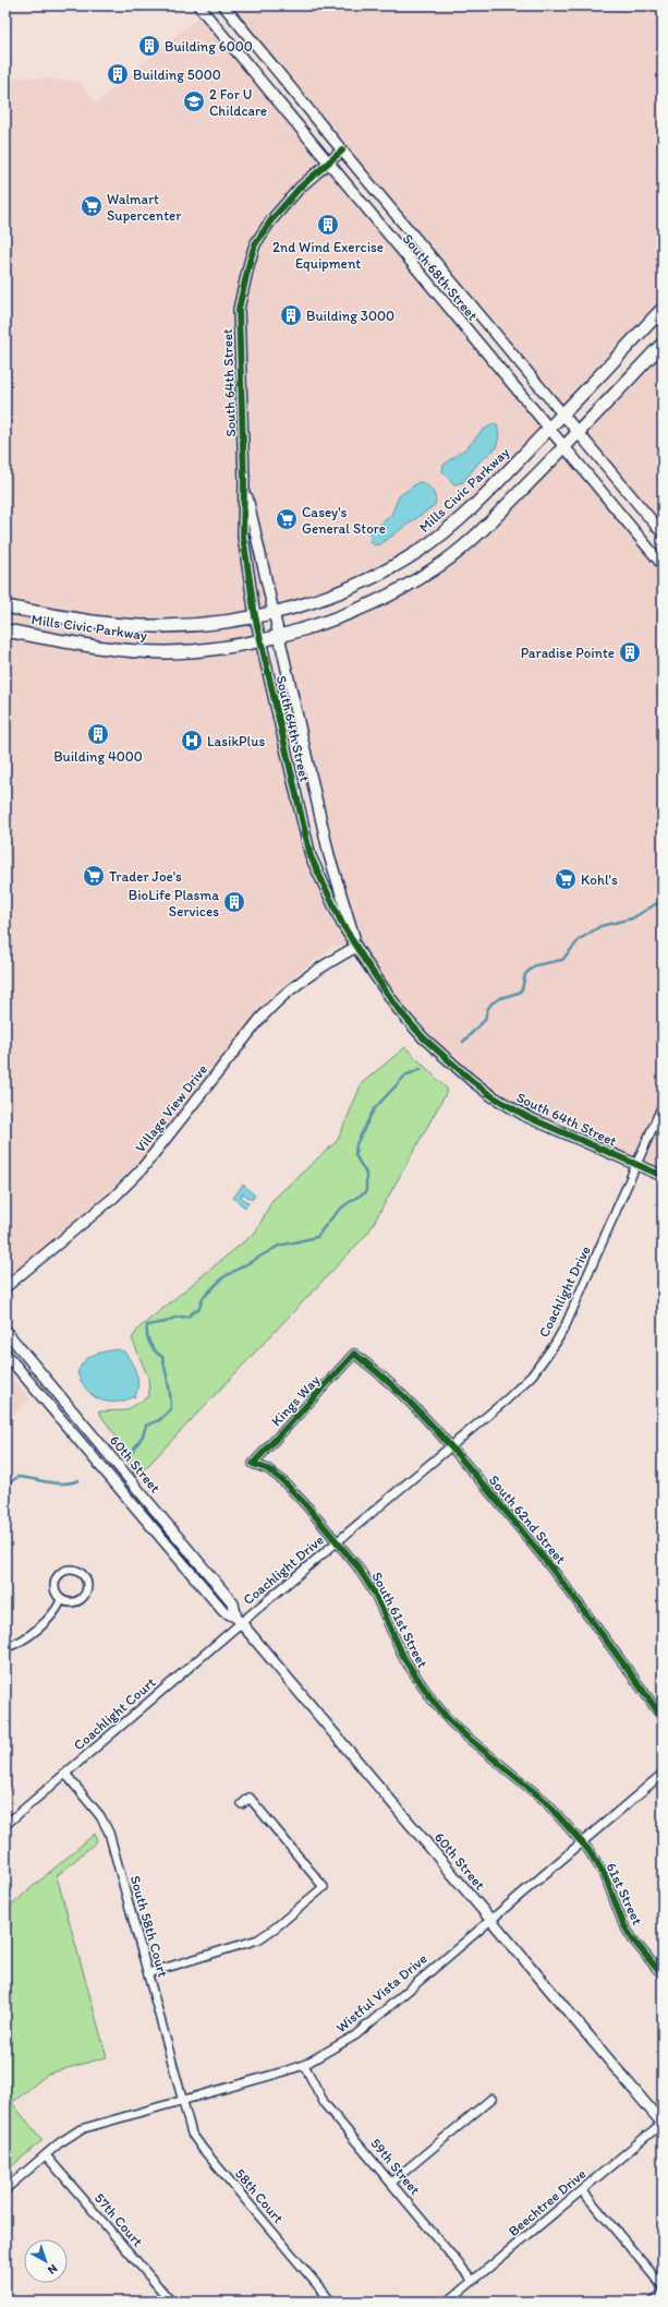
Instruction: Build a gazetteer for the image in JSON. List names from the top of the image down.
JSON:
{
  "streets": {
    "main road": ["Mills Civic Parkway"],
    "street": [
      "South 68th Street",
      "South 64th Street",
      "Village View Drive",
      "Coachlight Drive",
      "Kings Way",
      "60th Street",
      "South 62nd Street",
      "South 61st Street",
      "Coachlight Court",
      "61st Street",
      "South 58th Court",
      "Wistful Vista Drive",
      "59th Street",
      "58th Court",
      "Beechtree Drive",
      "57th Court"
    ]
  },
  "crossings": [
    ["South 68th Street", "South 64th Street"],
    ["South 68th Street", "Mills Civic Parkway"],
    ["South 64th Street", "Mills Civic Parkway"],
    ["South 64th Street", "Village View Drive"],
    ["South 64th Street", "Coachlight Drive"],
    ["Coachlight Drive", "60th Street"],
    ["Coachlight Drive", "South 62nd Street"],
    ["Coachlight Drive", "South 61st Street"],
    ["Coachlight Drive", "Coachlight Court"],
    ["Kings Way", "South 62nd Street"],
    ["Kings Way", "South 61st Street"],
    ["60th Street", "Coachlight Court"],
    ["60th Street", "Wistful Vista Drive"],
    ["60th Street", "Beechtree Drive"],
    ["South 61st Street", "61st Street"],
    ["South 61st Street", "Wistful Vista Drive"],
    ["Coachlight Court", "South 58th Court"],
    ["61st Street", "Wistful Vista Drive"],
    ["South 58th Court", "Wistful Vista Drive"],
    ["South 58th Court", "58th Court"],
    ["Wistful Vista Drive", "59th Street"],
    ["Wistful Vista Drive", "58th Court"],
    ["Wistful Vista Drive", "57th Court"],
    ["59th Street", "Beechtree Drive"]
  ],
  "places": {
    "building": [
      "Building 6000",
      "Building 5000",
      "2nd Wind Exercise Equipment",
      "Building 3000",
      "Paradise Pointe",
      "Building 4000",
      "BioLife Plasma Services"
    ],
    "school or university": ["2 For U Childcare"],
    "supermarket": [
      "Walmart Supercenter",
      "Casey's General Store",
      "Trader Joe's",
      "Kohl's"
    ],
    "hospital": ["LasikPlus"]
  },
  "north": "bottom right"
}
